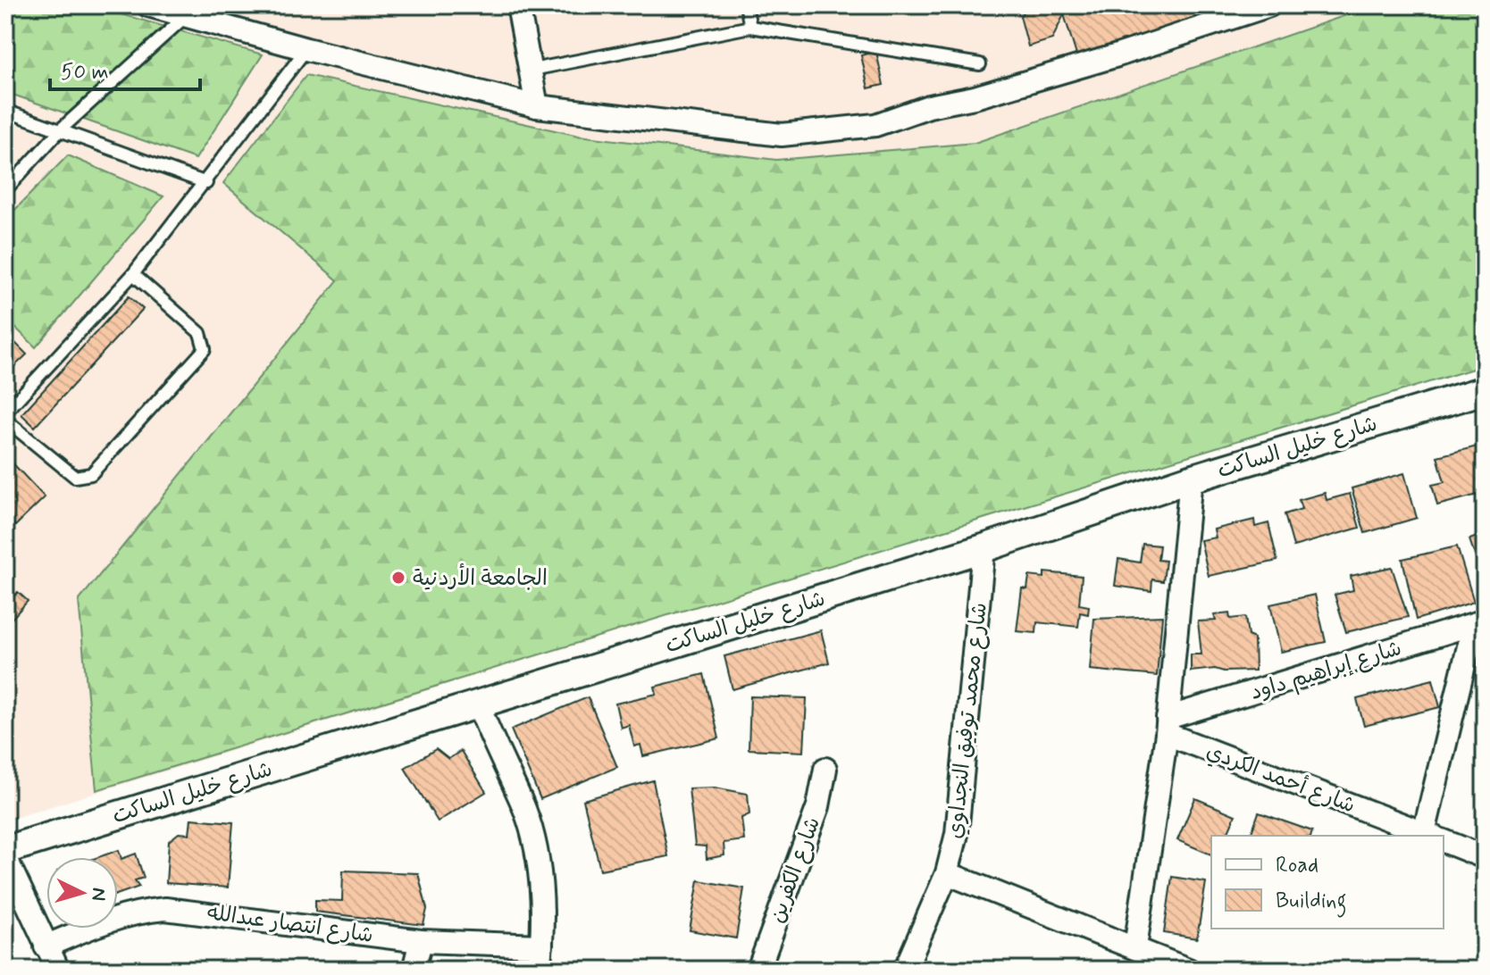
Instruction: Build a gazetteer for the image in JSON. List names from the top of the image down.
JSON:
{
  "streets": {
    "street": [
      "شارع خليل الساكت",
      "شارع إبراهيم داود",
      "شارع محمد توفيق النجداوي",
      "شارع أحمد الكردي",
      "شارع الكفرين",
      "شارع انتصار عبدالله"
    ]
  },
  "crossings": [
    ["شارع خليل الساكت", "شارع محمد توفيق النجداوي"],
    ["شارع إبراهيم داود", "شارع أحمد الكردي"]
  ],
  "places": ["الجامعة الأردنية"],
  "legend": ["Road", "Building"],
  "scale_bar": "50 m",
  "north": "right"
}
